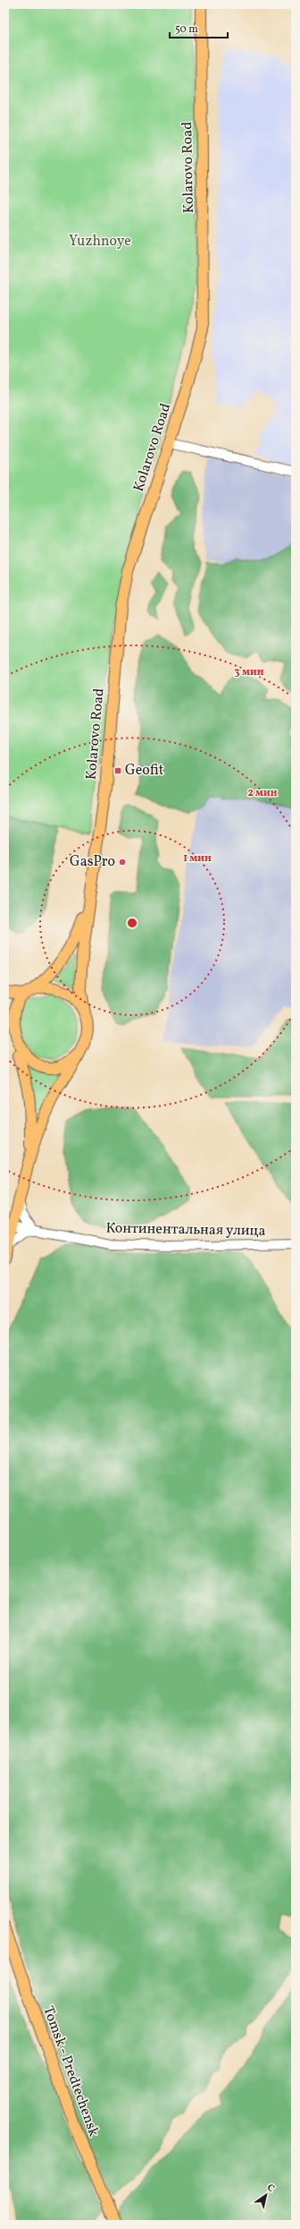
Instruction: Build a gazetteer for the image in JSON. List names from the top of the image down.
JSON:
{
  "streets": {
    "main road": ["Kolarovo Road", "Tomsk - Predtechensk"],
    "street": ["Континентальная улица"]
  },
  "parks": ["Yuzhnoye"],
  "places": {
    "transit": ["Geofit"],
    "other": ["GasPro"]
  },
  "scale_bar": "50 m",
  "north": "top right",
  "rings": ["3 мин", "2 мин", "1 мин"]
}
